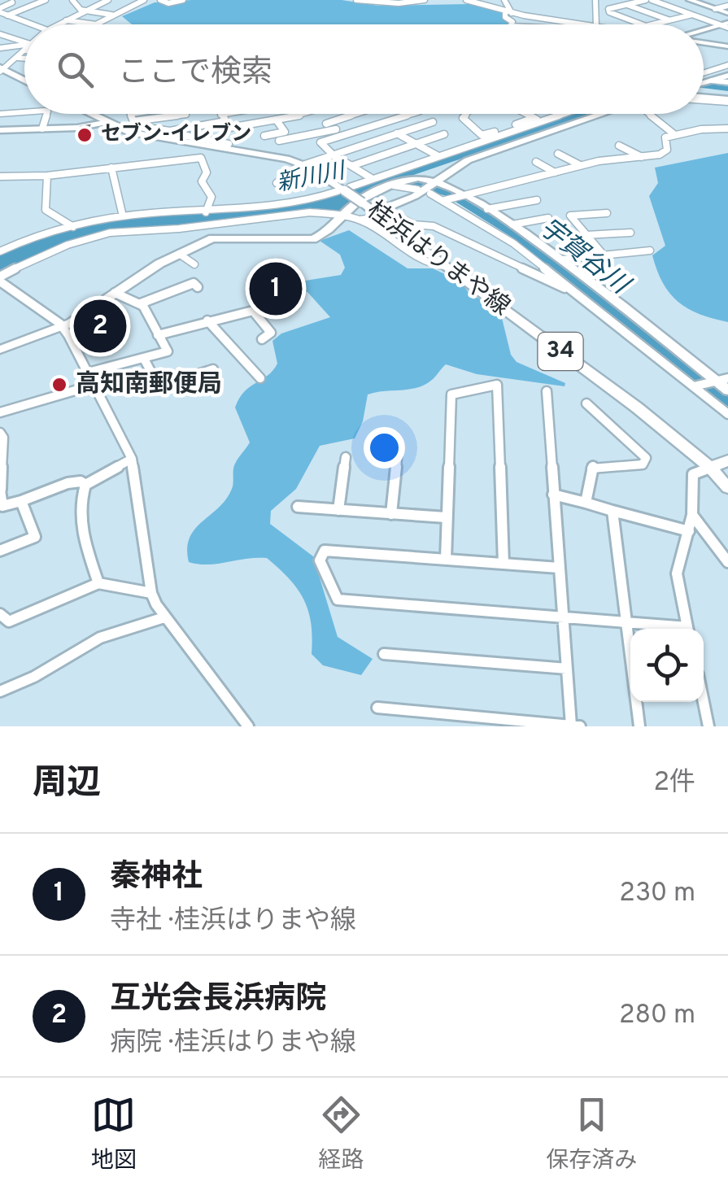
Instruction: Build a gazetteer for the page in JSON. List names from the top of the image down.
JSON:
{
  "streets": {
    "main road": ["桂浜はりまや線", "34"]
  },
  "water": ["新川川", "宇賀谷川"],
  "places": ["セブン-イレブン", "高知南郵便局"],
  "page": {
    "search": "ここで検索",
    "pins": ["1", "2"],
    "heading": ["周辺", "2件"],
    "list": [
      {
        "mark": "1",
        "name": "秦神社",
        "note": "寺社 · 桂浜はりまや線",
        "value": "230 m"
      },
      {
        "mark": "2",
        "name": "互光会長浜病院",
        "note": "病院 · 桂浜はりまや線",
        "value": "280 m"
      }
    ],
    "nav": ["地図", "経路", "保存済み"]
  }
}
